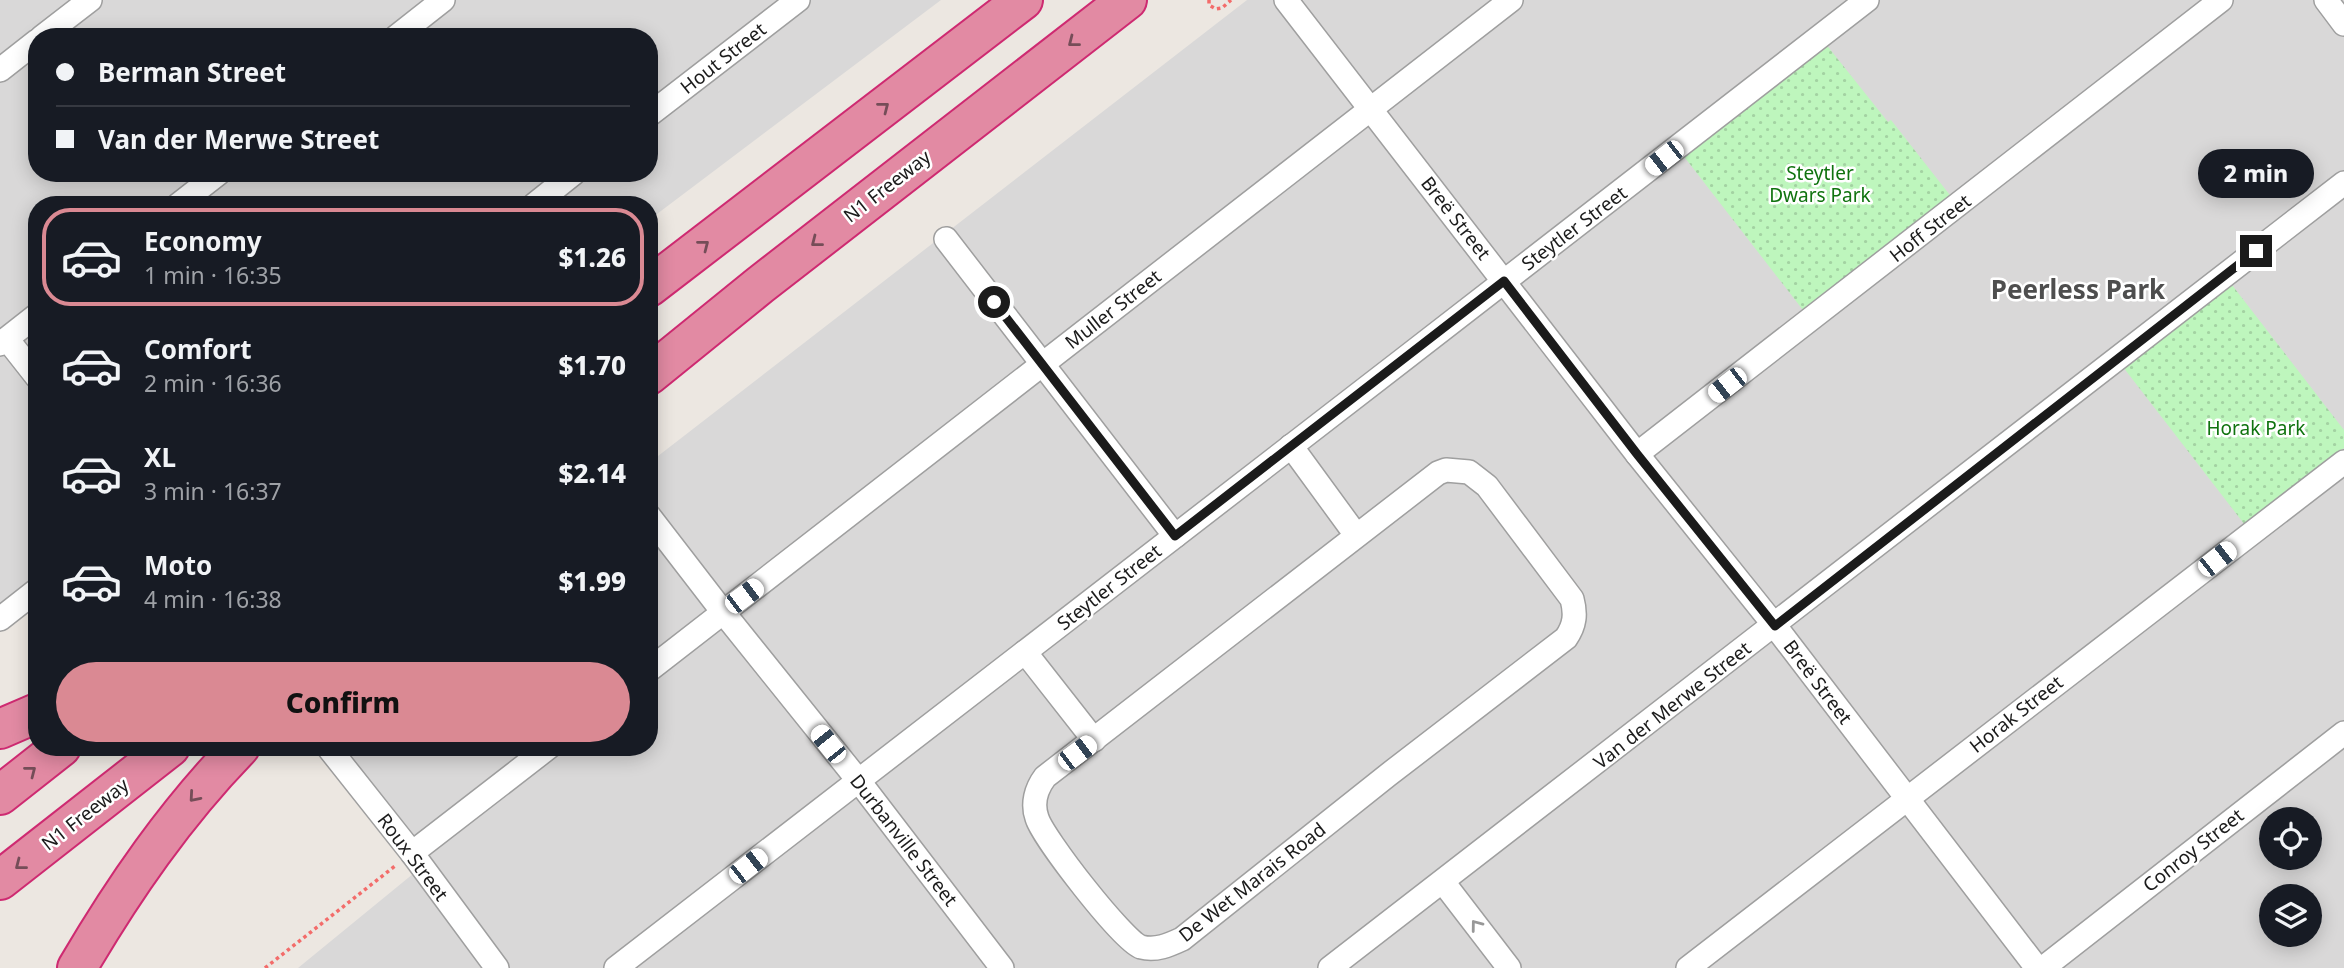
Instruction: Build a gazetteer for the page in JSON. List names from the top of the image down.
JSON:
{
  "streets": {
    "highway": ["N1 Freeway"],
    "street": [
      "Hout Street",
      "Breë Street",
      "Steytler Street",
      "Hoff Street",
      "Muller Street",
      "Van der Merwe Street",
      "Horak Street",
      "Durbanville Street",
      "Conroy Street",
      "Roux Street",
      "De Wet Marais Road"
    ]
  },
  "crossings": [
    ["Breë Street", "Steytler Street"],
    ["Breë Street", "Hoff Street"],
    ["Breë Street", "Muller Street"],
    ["Breë Street", "Van der Merwe Street"],
    ["Breë Street", "Horak Street"],
    ["Steytler Street", "Durbanville Street"],
    ["Muller Street", "Durbanville Street"]
  ],
  "districts": ["Peerless Park"],
  "parks": ["Steytler Dwars Park", "Horak Park"],
  "page": {
    "banner": ["Berman Street", "Van der Merwe Street"],
    "bubble": "2 min",
    "list": [
      {
        "name": "Economy",
        "note": "1 min · 16:35",
        "value": "$1.26"
      },
      {
        "name": "Comfort",
        "note": "2 min · 16:36",
        "value": "$1.70"
      },
      {
        "name": "XL",
        "note": "3 min · 16:37",
        "value": "$2.14"
      },
      {
        "name": "Moto",
        "note": "4 min · 16:38",
        "value": "$1.99"
      }
    ],
    "buttons": "Confirm"
  }
}
